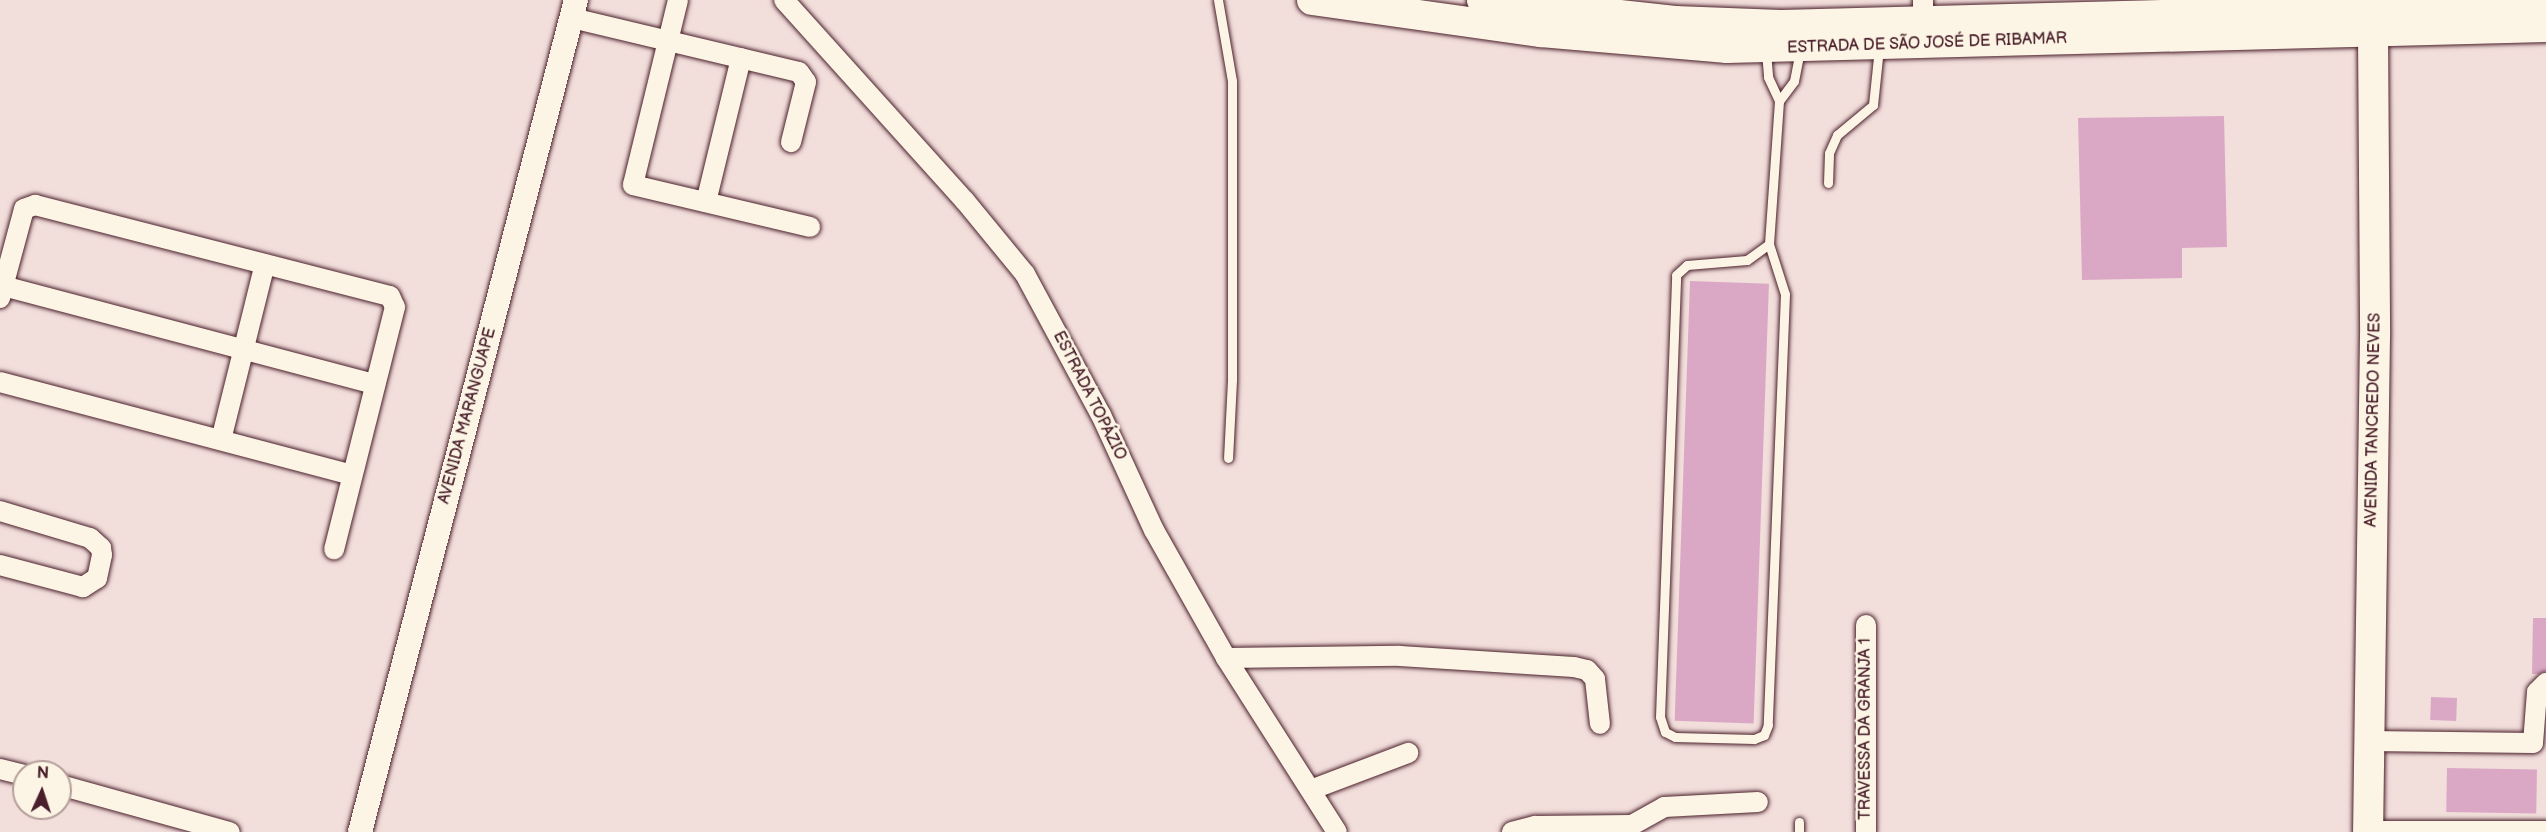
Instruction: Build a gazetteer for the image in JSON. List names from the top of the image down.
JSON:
{
  "streets": {
    "main road": ["ESTRADA DE SÃO JOSÉ DE RIBAMAR", "AVENIDA TANCREDO NEVES"],
    "street": ["ESTRADA TOPÁZIO", "AVENIDA MARANGUAPE", "TRAVESSA DA GRANJA 1"]
  },
  "crossings": [
    ["ESTRADA DE SÃO JOSÉ DE RIBAMAR", "AVENIDA TANCREDO NEVES"]
  ],
  "north": "top"
}
